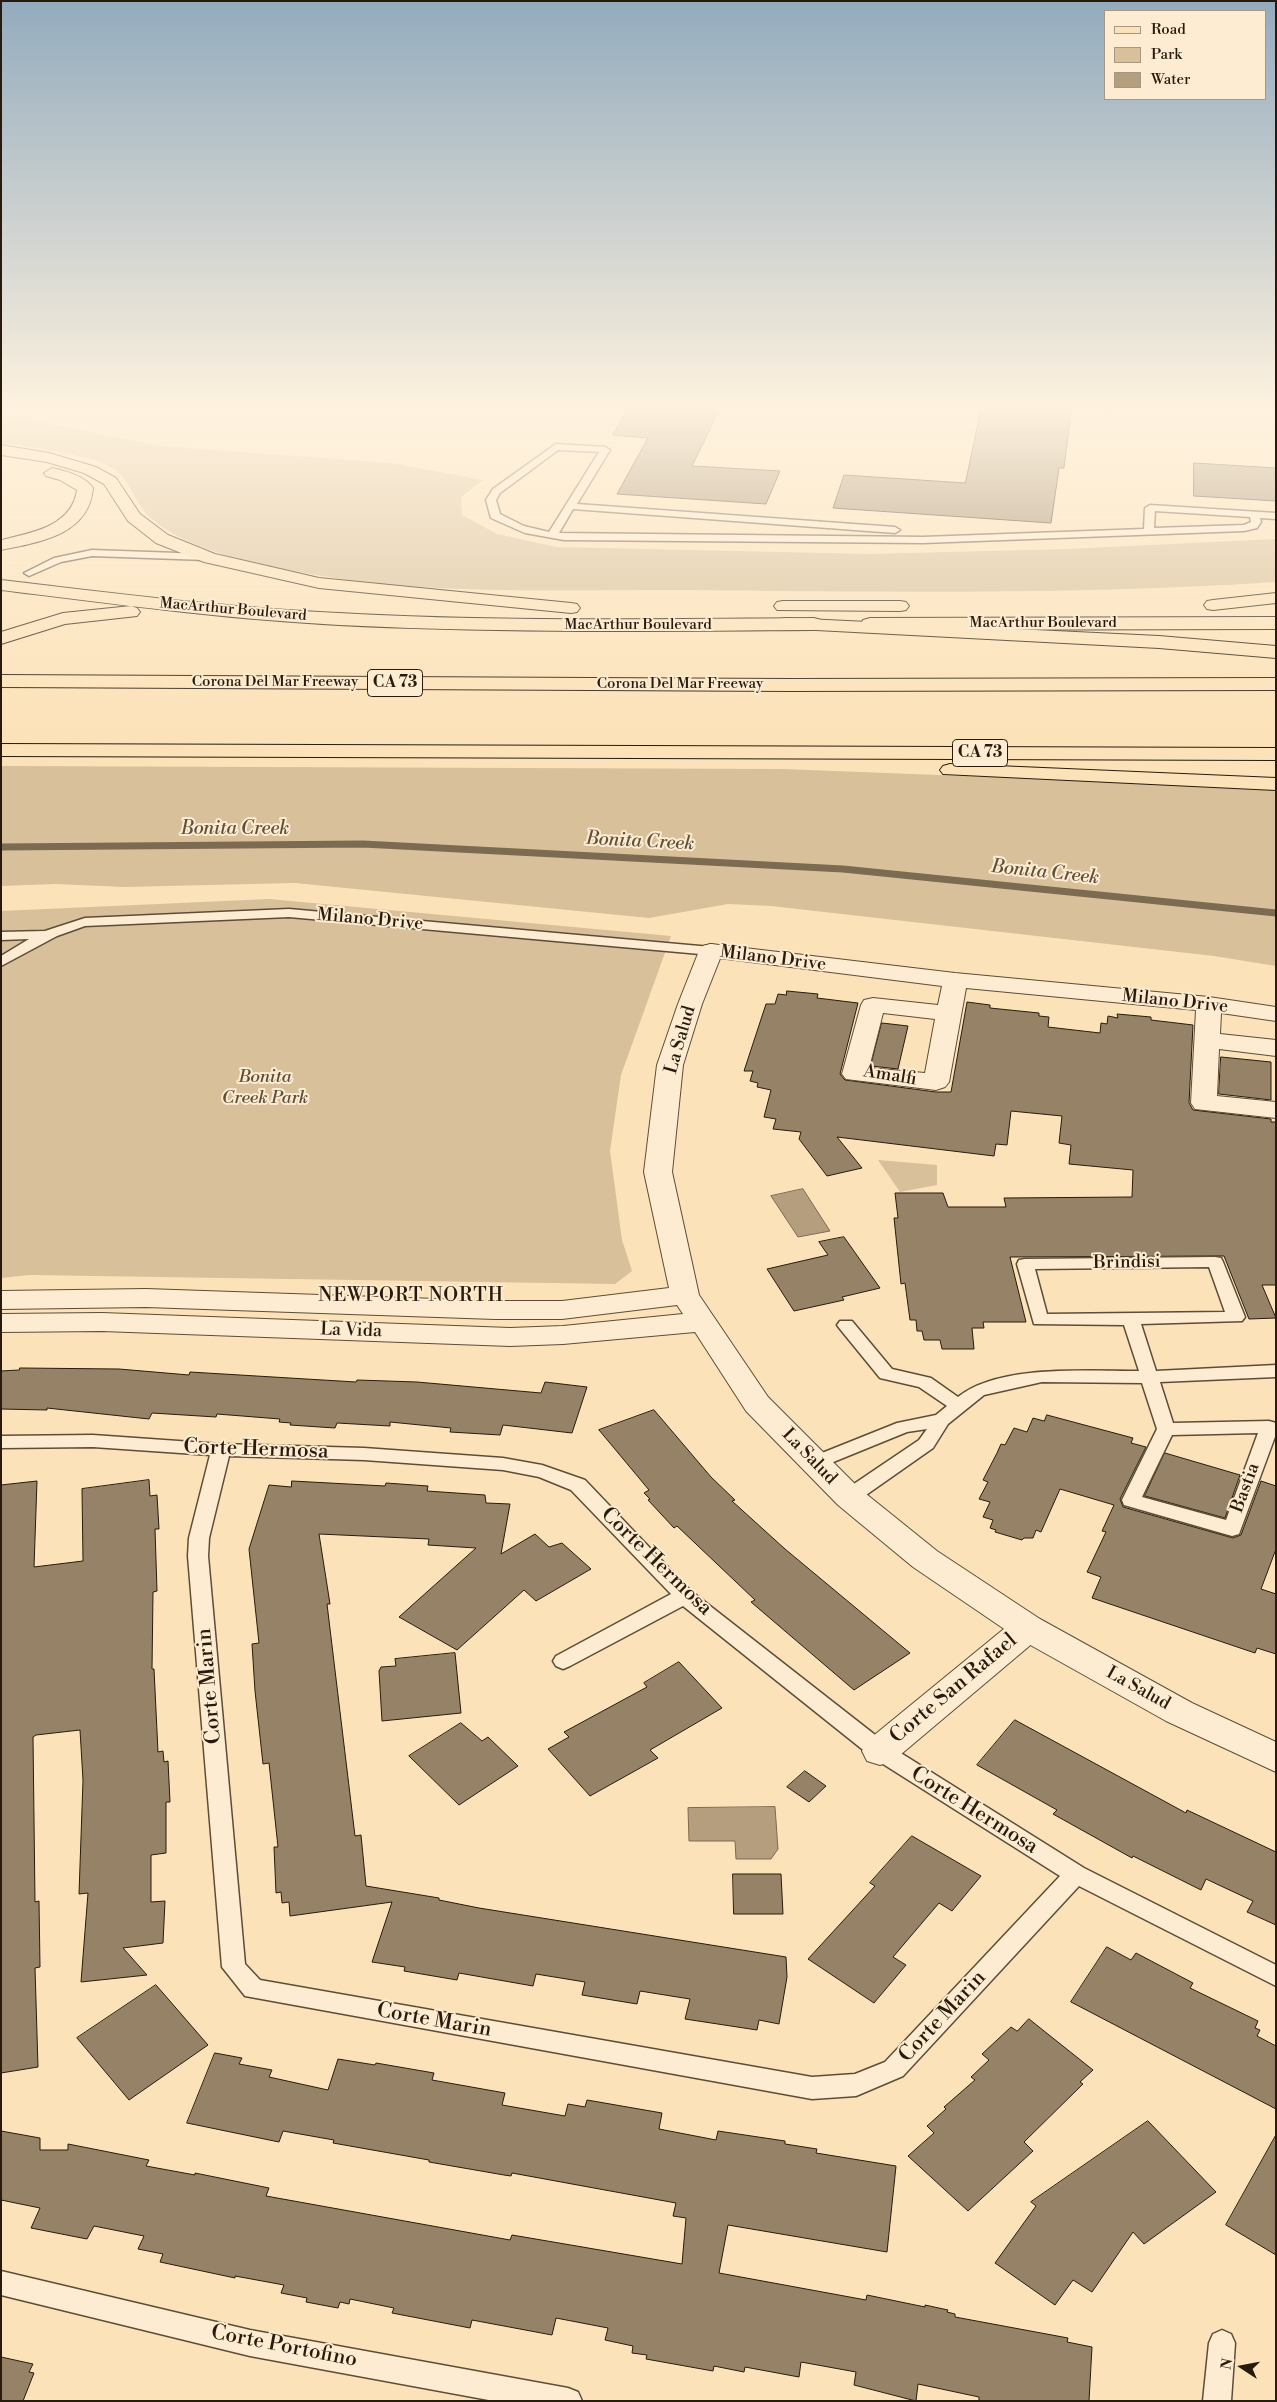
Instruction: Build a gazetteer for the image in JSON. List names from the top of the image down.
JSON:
{
  "streets": {
    "main road": ["MacArthur Boulevard", "Corona Del Mar Freeway", "CA 73"],
    "street": [
      "Milano Drive",
      "La Salud",
      "La Vida",
      "Corte San Rafael"
    ],
    "lane": [
      "Brindisi",
      "Corte Hermosa",
      "Bastia",
      "Corte Marin",
      "Corte Portofino"
    ]
  },
  "crossings": [
    ["Corona Del Mar Freeway", "CA 73"],
    ["Milano Drive", "La Salud"],
    ["La Salud", "La Vida"],
    ["La Salud", "Corte San Rafael"],
    ["Corte Hermosa", "Corte Marin"],
    ["Corte Hermosa", "Corte San Rafael"]
  ],
  "districts": ["NEWPORT NORTH"],
  "water": ["Bonita Creek"],
  "parks": ["Bonita Creek Park"],
  "legend": ["Road", "Park", "Water"],
  "north": "left"
}
